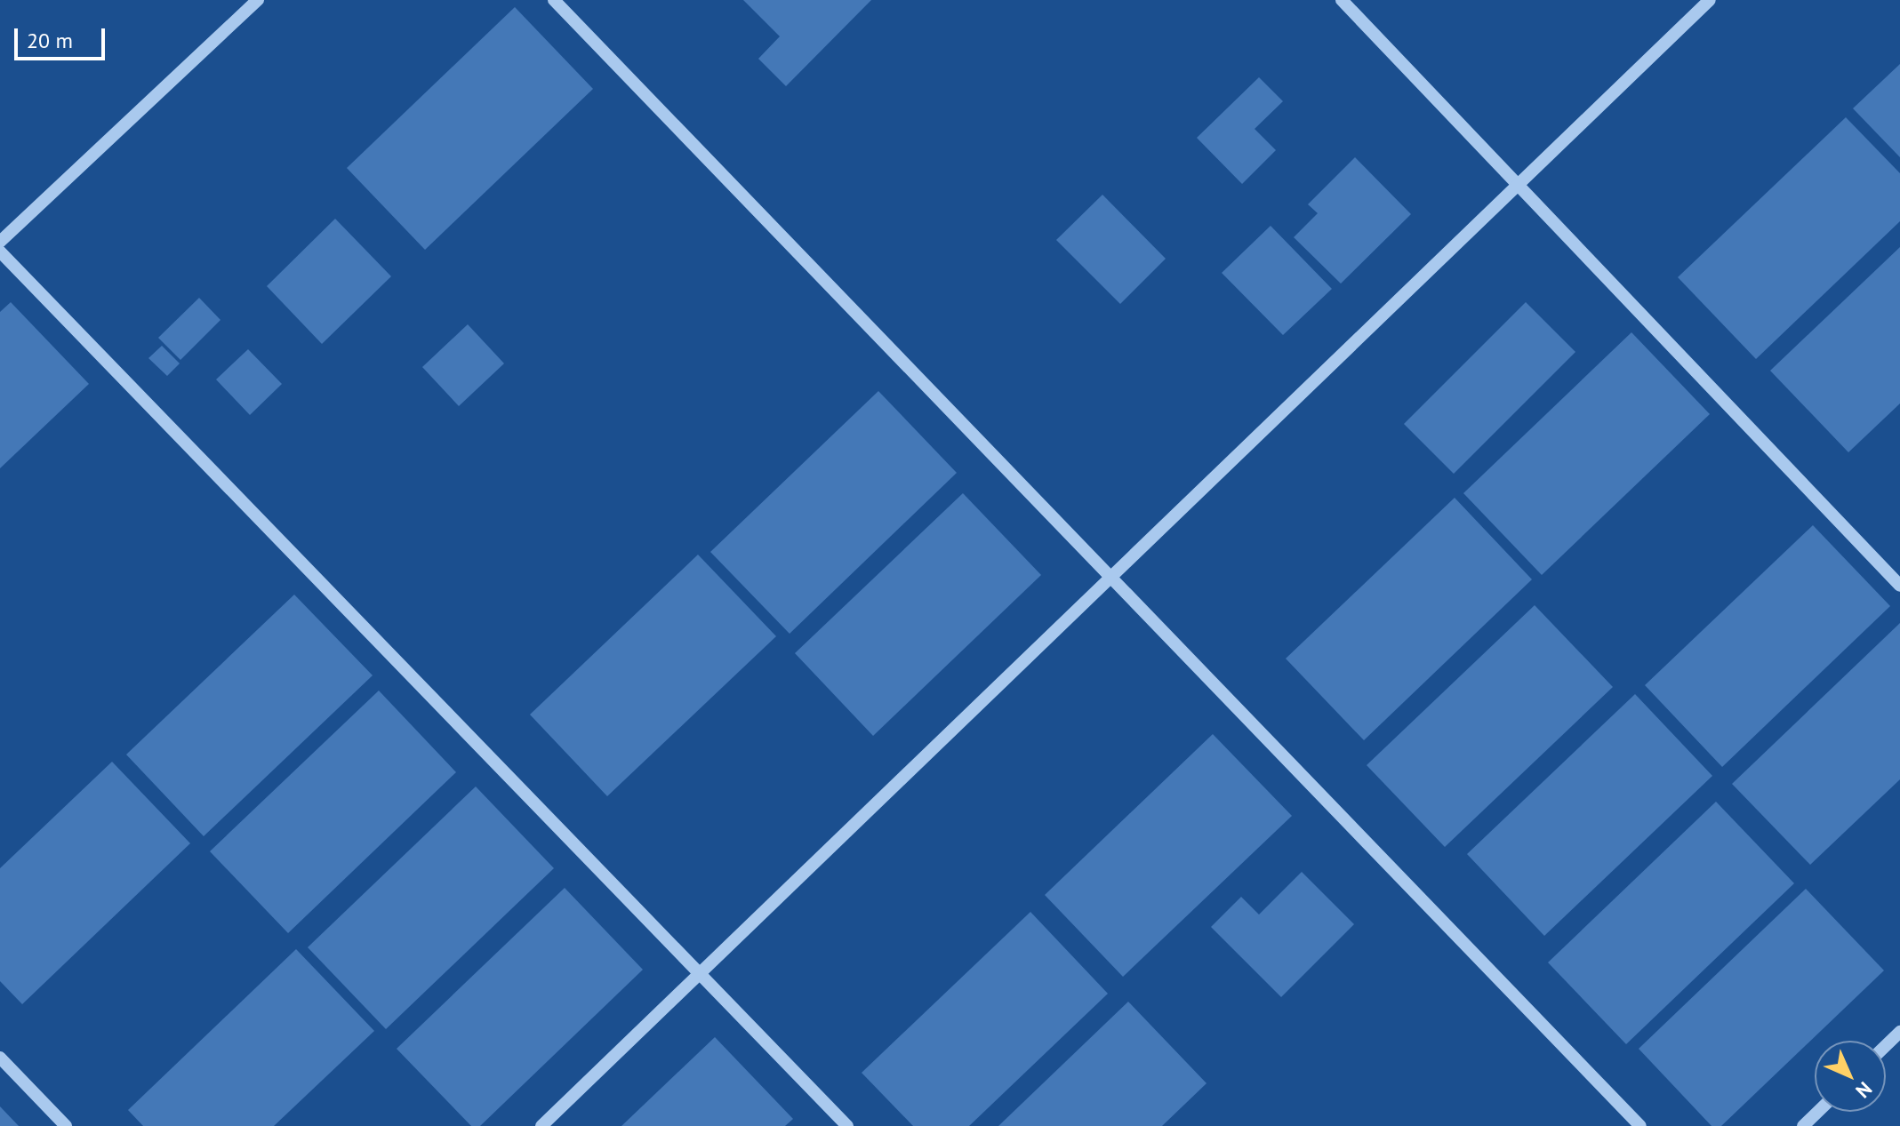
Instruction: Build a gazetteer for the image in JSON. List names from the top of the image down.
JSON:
{
  "scale_bar": "20 m",
  "north": "bottom right"
}
